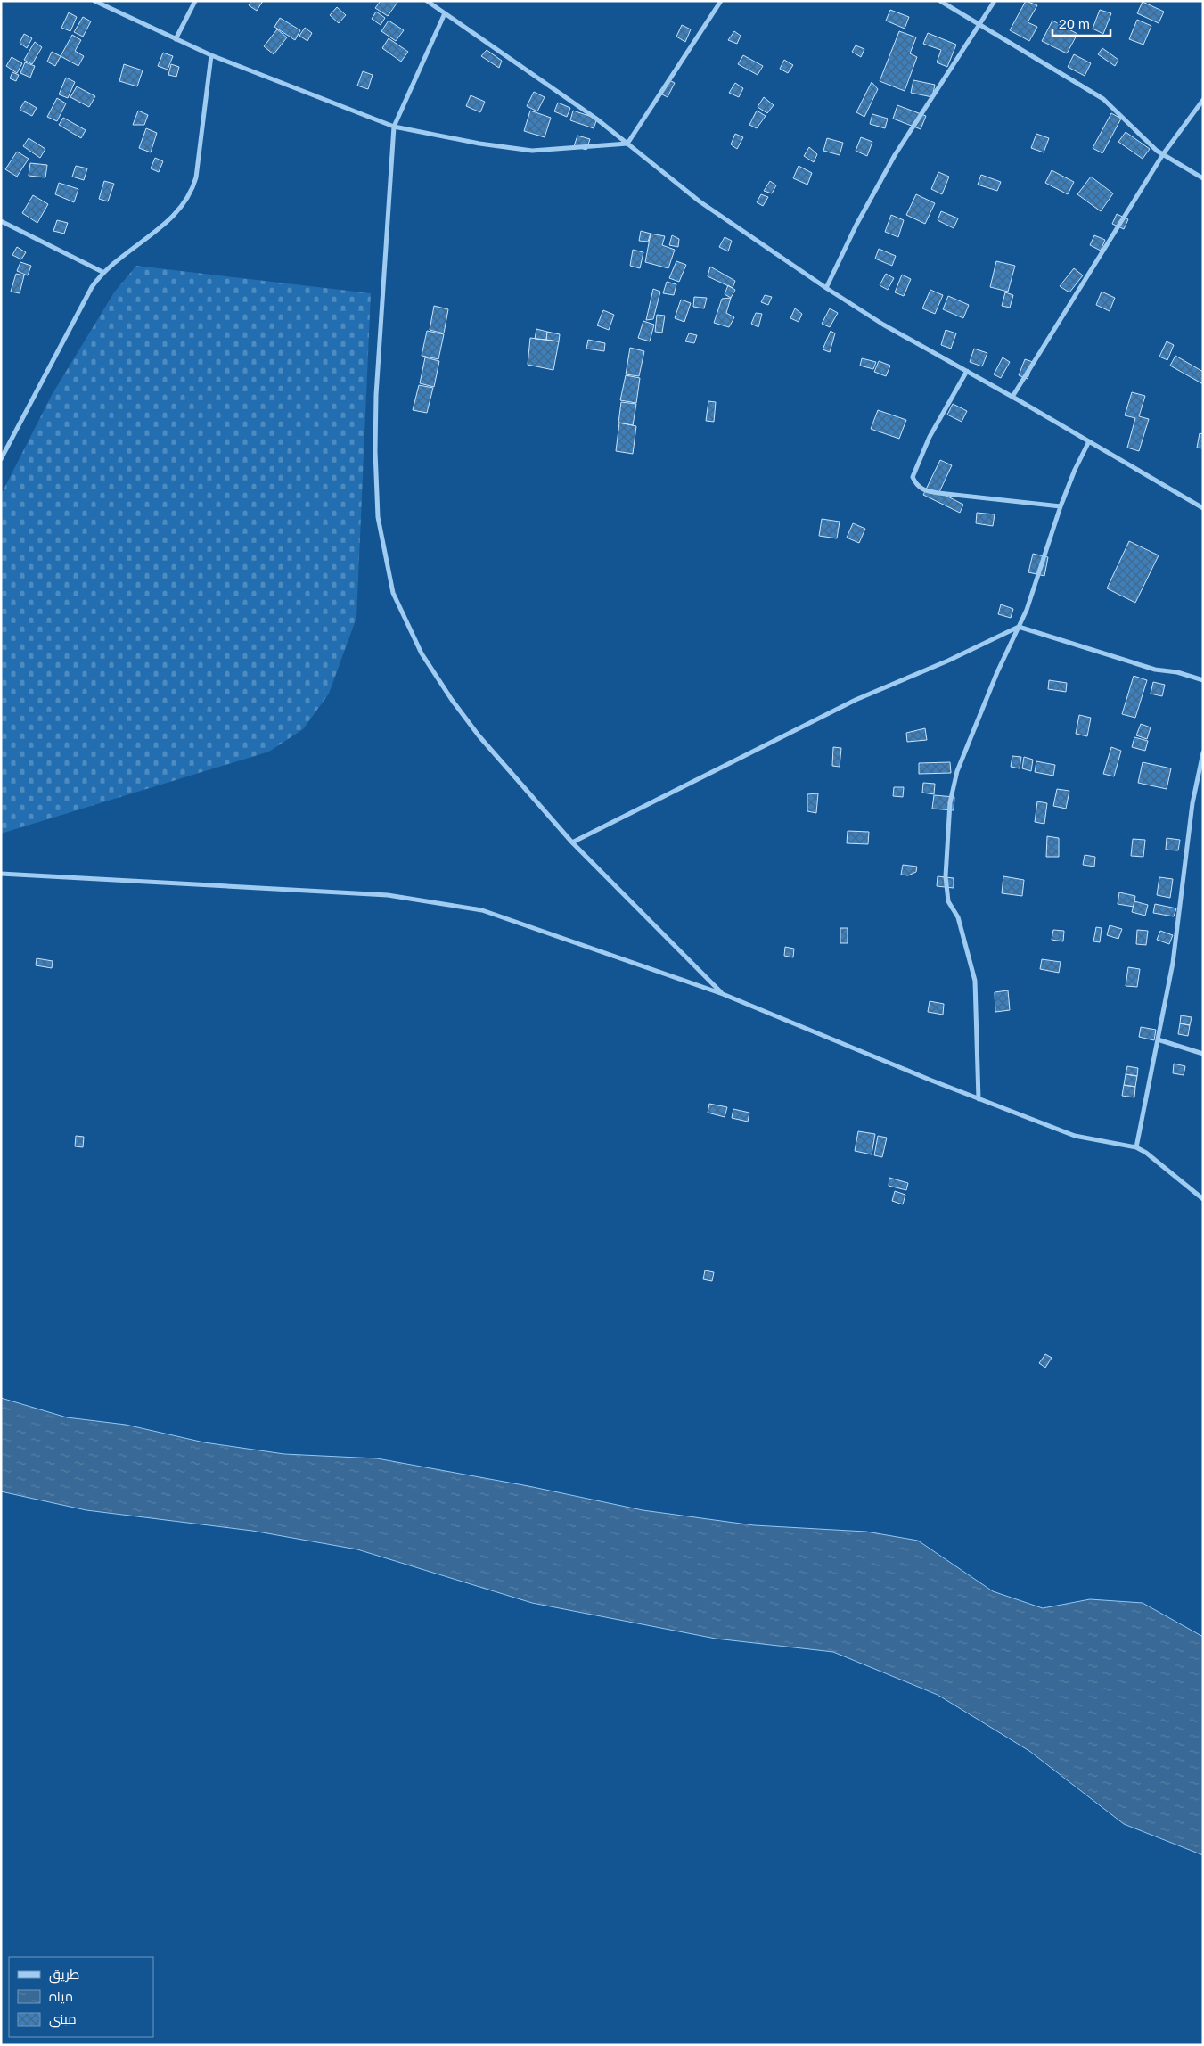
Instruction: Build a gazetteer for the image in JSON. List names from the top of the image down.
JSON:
{
  "legend": ["طريق", "مياه", "مبنى"],
  "scale_bar": "20 m"
}
